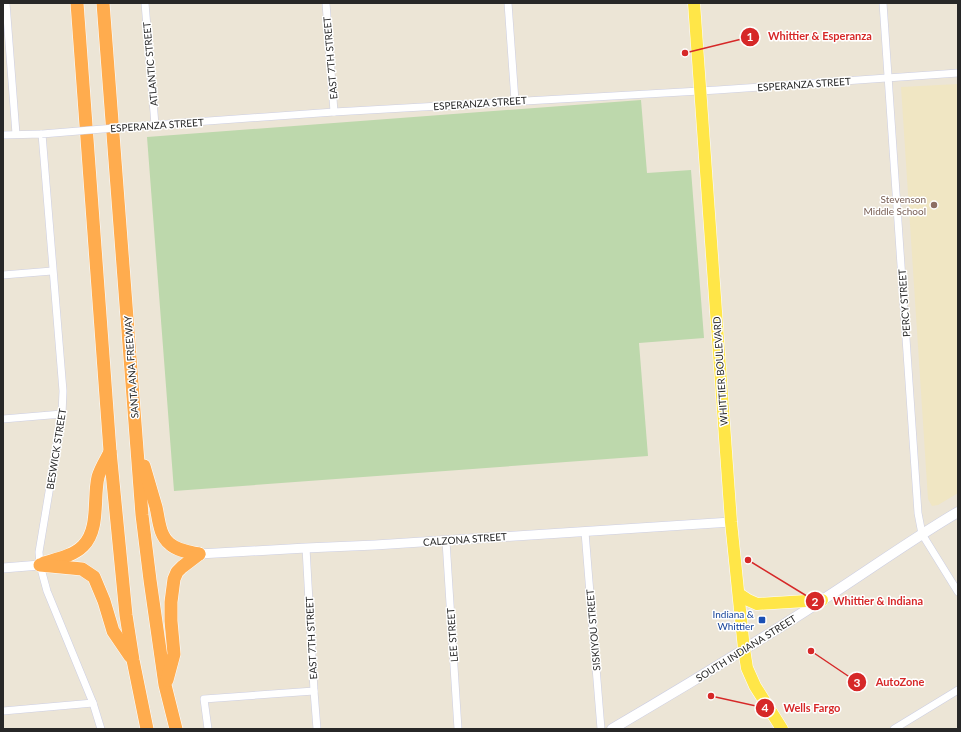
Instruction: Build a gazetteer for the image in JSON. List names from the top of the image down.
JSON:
{
  "streets": {
    "highway": ["SANTA ANA FREEWAY"],
    "main road": ["WHITTIER BOULEVARD", "SOUTH INDIANA STREET"],
    "street": [
      "EAST 7TH STREET",
      "ATLANTIC STREET",
      "ESPERANZA STREET",
      "PERCY STREET",
      "BESWICK STREET",
      "CALZONA STREET",
      "SISKIYOU STREET",
      "LEE STREET"
    ]
  },
  "crossings": [
    ["EAST 7TH STREET", "ESPERANZA STREET"],
    ["EAST 7TH STREET", "CALZONA STREET"],
    ["ATLANTIC STREET", "ESPERANZA STREET"],
    ["ESPERANZA STREET", "PERCY STREET"],
    ["ESPERANZA STREET", "WHITTIER BOULEVARD"],
    ["ESPERANZA STREET", "BESWICK STREET"],
    ["PERCY STREET", "SOUTH INDIANA STREET"],
    ["WHITTIER BOULEVARD", "CALZONA STREET"],
    ["WHITTIER BOULEVARD", "SOUTH INDIANA STREET"],
    ["CALZONA STREET", "SISKIYOU STREET"],
    ["CALZONA STREET", "LEE STREET"]
  ],
  "places": {
    "other": [
      "Whittier & Esperanza",
      "Stevenson Middle School",
      "Whittier & Indiana",
      "AutoZone",
      "Wells Fargo"
    ],
    "transit": ["Indiana & Whittier"]
  }
}
